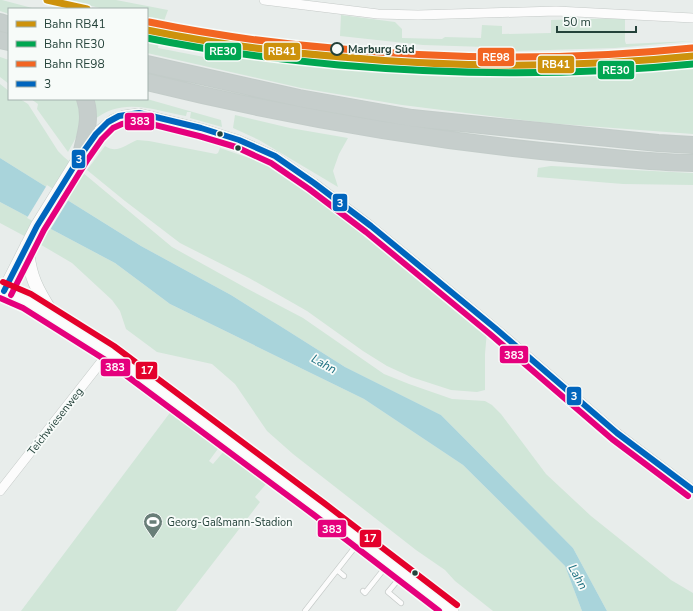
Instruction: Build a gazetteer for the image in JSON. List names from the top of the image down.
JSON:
{
  "streets": {
    "street": ["Teichwiesenweg"]
  },
  "water": ["Lahn"],
  "places": {
    "other": ["Marburg Süd"],
    "sports": ["Georg-Gaßmann-Stadion"]
  },
  "lines": [
    "rail line RB41",
    "rail line RE98",
    "rail line RE30",
    "transit line 3",
    "transit line 383",
    "transit line 17"
  ],
  "legend": [
    "Bahn RB41",
    "Bahn RE30",
    "Bahn RE98",
    "3"
  ],
  "scale_bar": "50 m"
}
